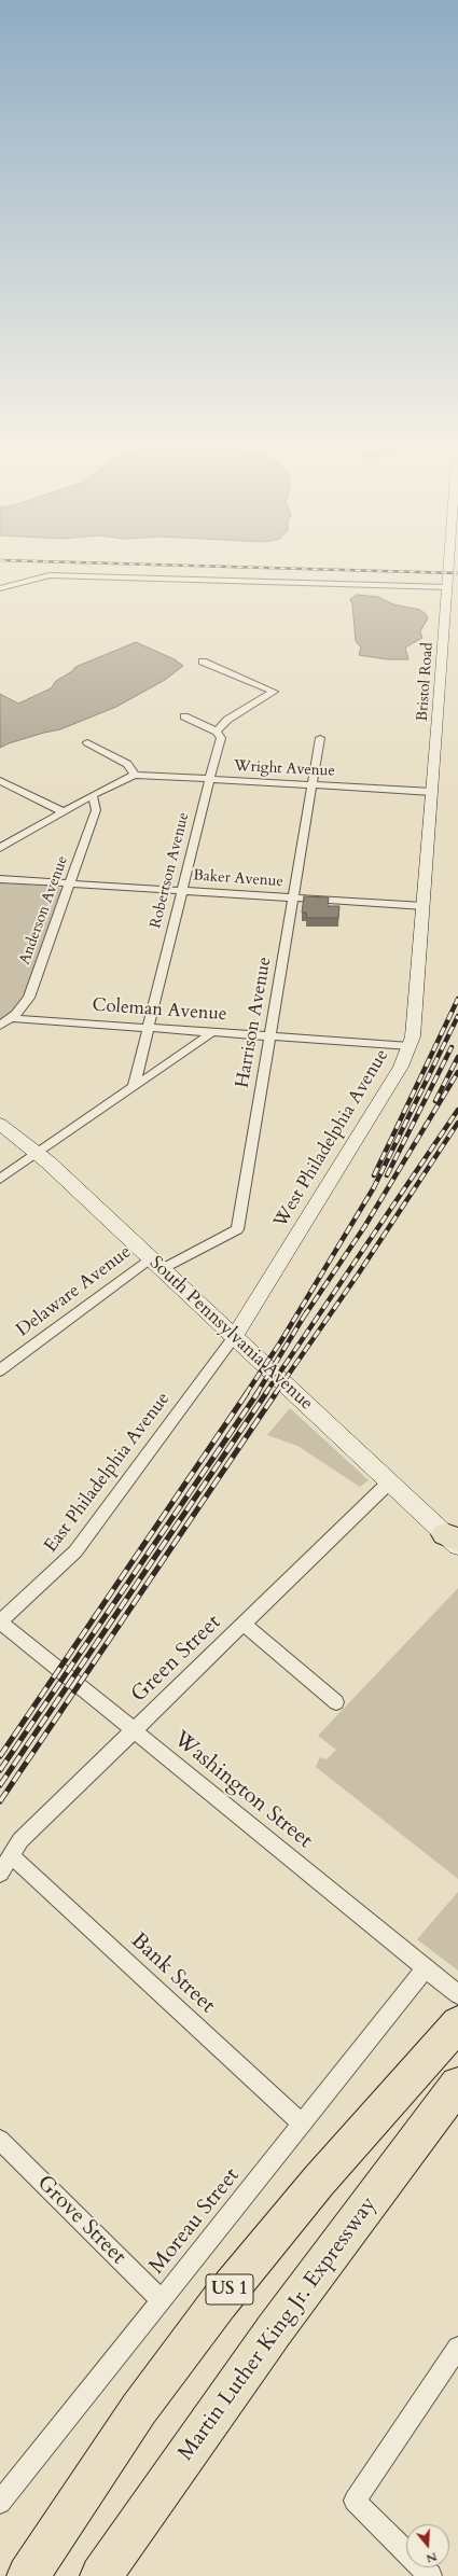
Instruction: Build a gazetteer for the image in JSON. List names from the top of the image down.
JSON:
{
  "streets": {
    "highway": ["US 1", "Martin Luther King Jr. Expressway"],
    "main road": ["Bristol Road", "West Philadelphia Avenue", "South Pennsylvania Avenue"],
    "street": [
      "Wright Avenue",
      "Robertson Avenue",
      "Baker Avenue",
      "Anderson Avenue",
      "Coleman Avenue",
      "Harrison Avenue",
      "Delaware Avenue",
      "East Philadelphia Avenue",
      "Green Street",
      "Washington Street",
      "Bank Street",
      "Grove Street",
      "Moreau Street"
    ]
  },
  "crossings": [
    ["Bristol Road", "Wright Avenue"],
    ["Bristol Road", "West Philadelphia Avenue"],
    ["Wright Avenue", "Robertson Avenue"],
    ["Wright Avenue", "Harrison Avenue"],
    ["Wright Avenue", "West Philadelphia Avenue"],
    ["Robertson Avenue", "Baker Avenue"],
    ["Robertson Avenue", "Coleman Avenue"],
    ["Baker Avenue", "Anderson Avenue"],
    ["Baker Avenue", "Harrison Avenue"],
    ["Baker Avenue", "West Philadelphia Avenue"],
    ["Anderson Avenue", "Coleman Avenue"],
    ["Coleman Avenue", "Harrison Avenue"],
    ["Coleman Avenue", "West Philadelphia Avenue"],
    ["Harrison Avenue", "Delaware Avenue"],
    ["Harrison Avenue", "South Pennsylvania Avenue"],
    ["West Philadelphia Avenue", "South Pennsylvania Avenue"],
    ["West Philadelphia Avenue", "East Philadelphia Avenue"],
    ["Delaware Avenue", "South Pennsylvania Avenue"],
    ["South Pennsylvania Avenue", "East Philadelphia Avenue"],
    ["South Pennsylvania Avenue", "Green Street"],
    ["East Philadelphia Avenue", "Washington Street"],
    ["Green Street", "Washington Street"],
    ["Green Street", "Bank Street"],
    ["Washington Street", "Moreau Street"],
    ["Bank Street", "Moreau Street"],
    ["Grove Street", "Moreau Street"]
  ],
  "north": "bottom"
}
